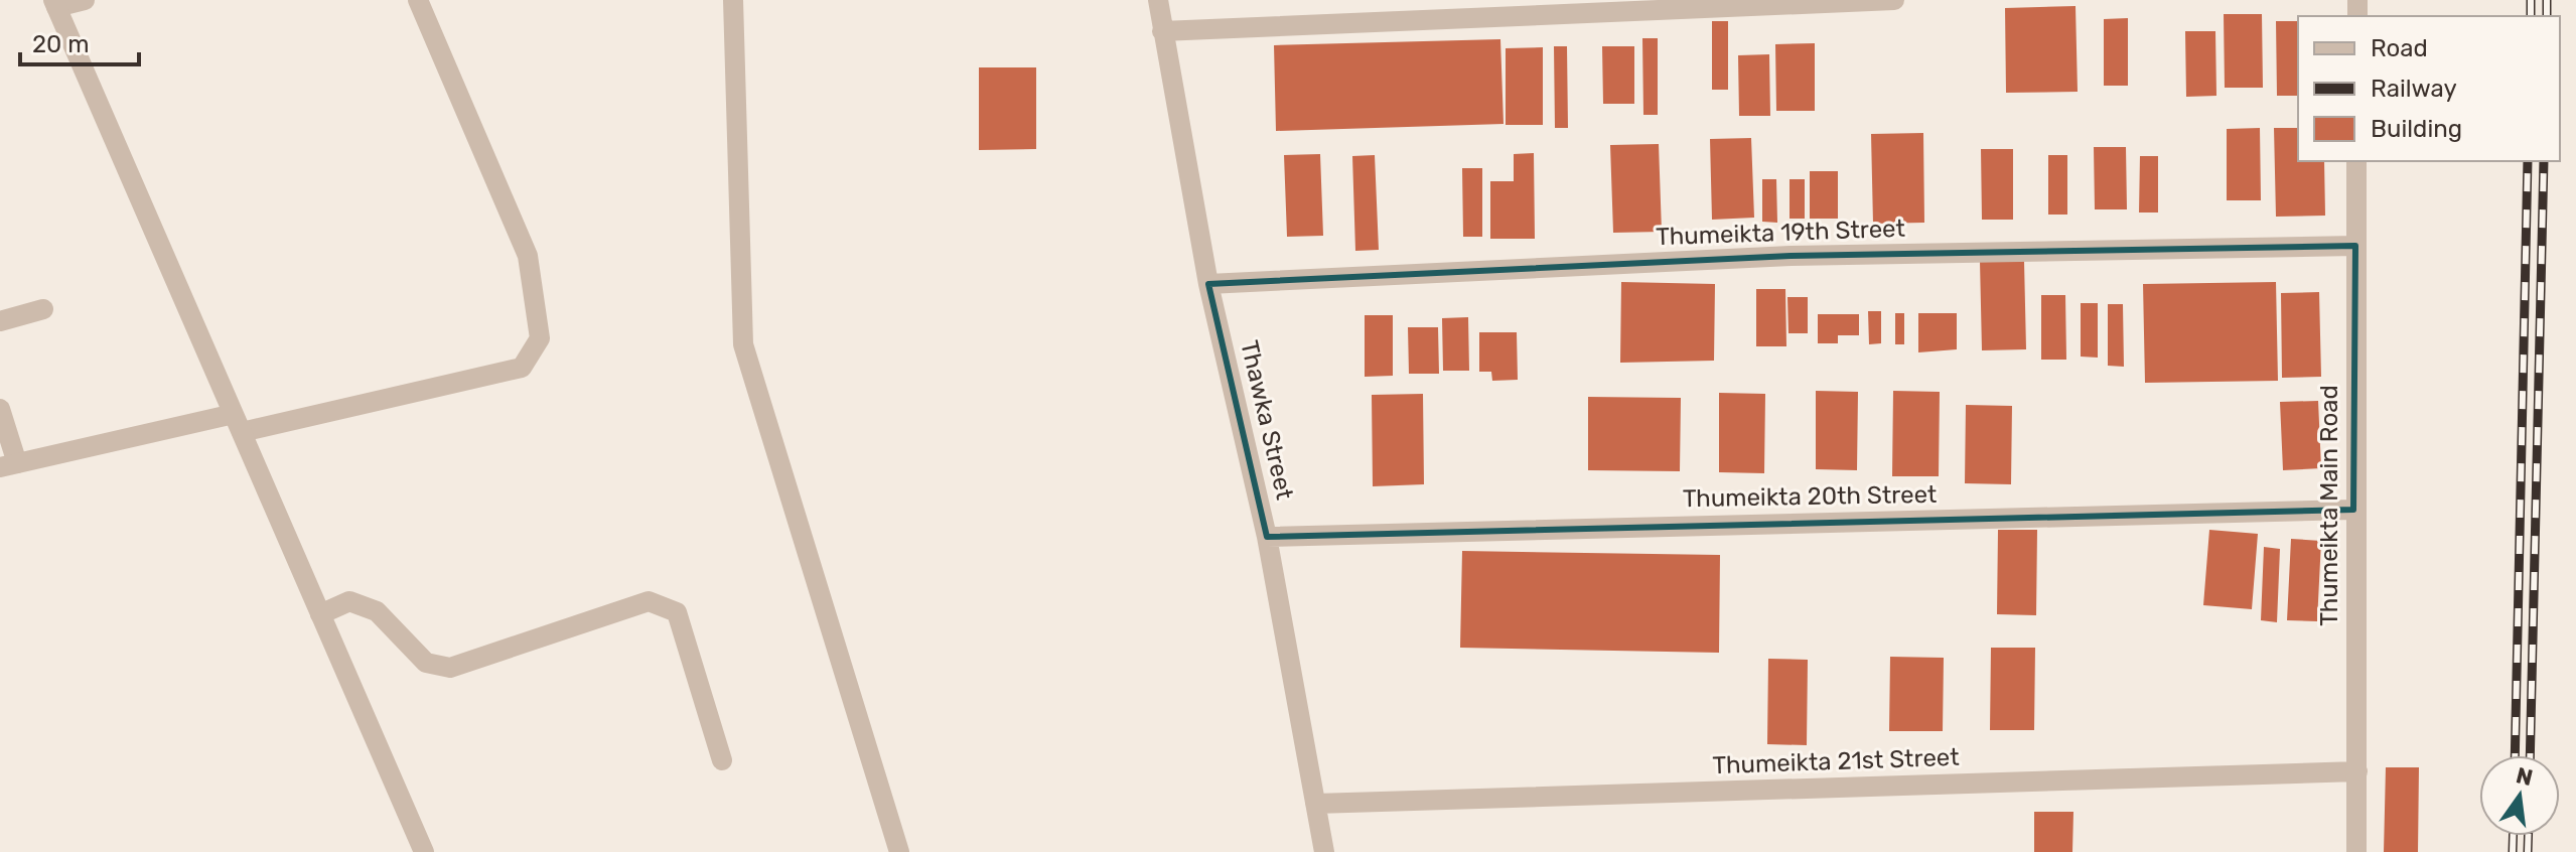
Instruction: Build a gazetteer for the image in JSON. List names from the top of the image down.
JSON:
{
  "streets": {
    "street": [
      "Thumeikta 19th Street",
      "Thawka Street",
      "Thumeikta 20th Street",
      "Thumeikta Main Road",
      "Thumeikta 21st Street"
    ]
  },
  "crossings": [
    ["Thumeikta 19th Street", "Thawka Street"],
    ["Thumeikta 19th Street", "Thumeikta Main Road"],
    ["Thawka Street", "Thumeikta 20th Street"],
    ["Thawka Street", "Thumeikta 21st Street"],
    ["Thumeikta 20th Street", "Thumeikta Main Road"],
    ["Thumeikta Main Road", "Thumeikta 21st Street"]
  ],
  "legend": ["Road", "Railway", "Building"],
  "scale_bar": "20 m",
  "north": "top"
}
